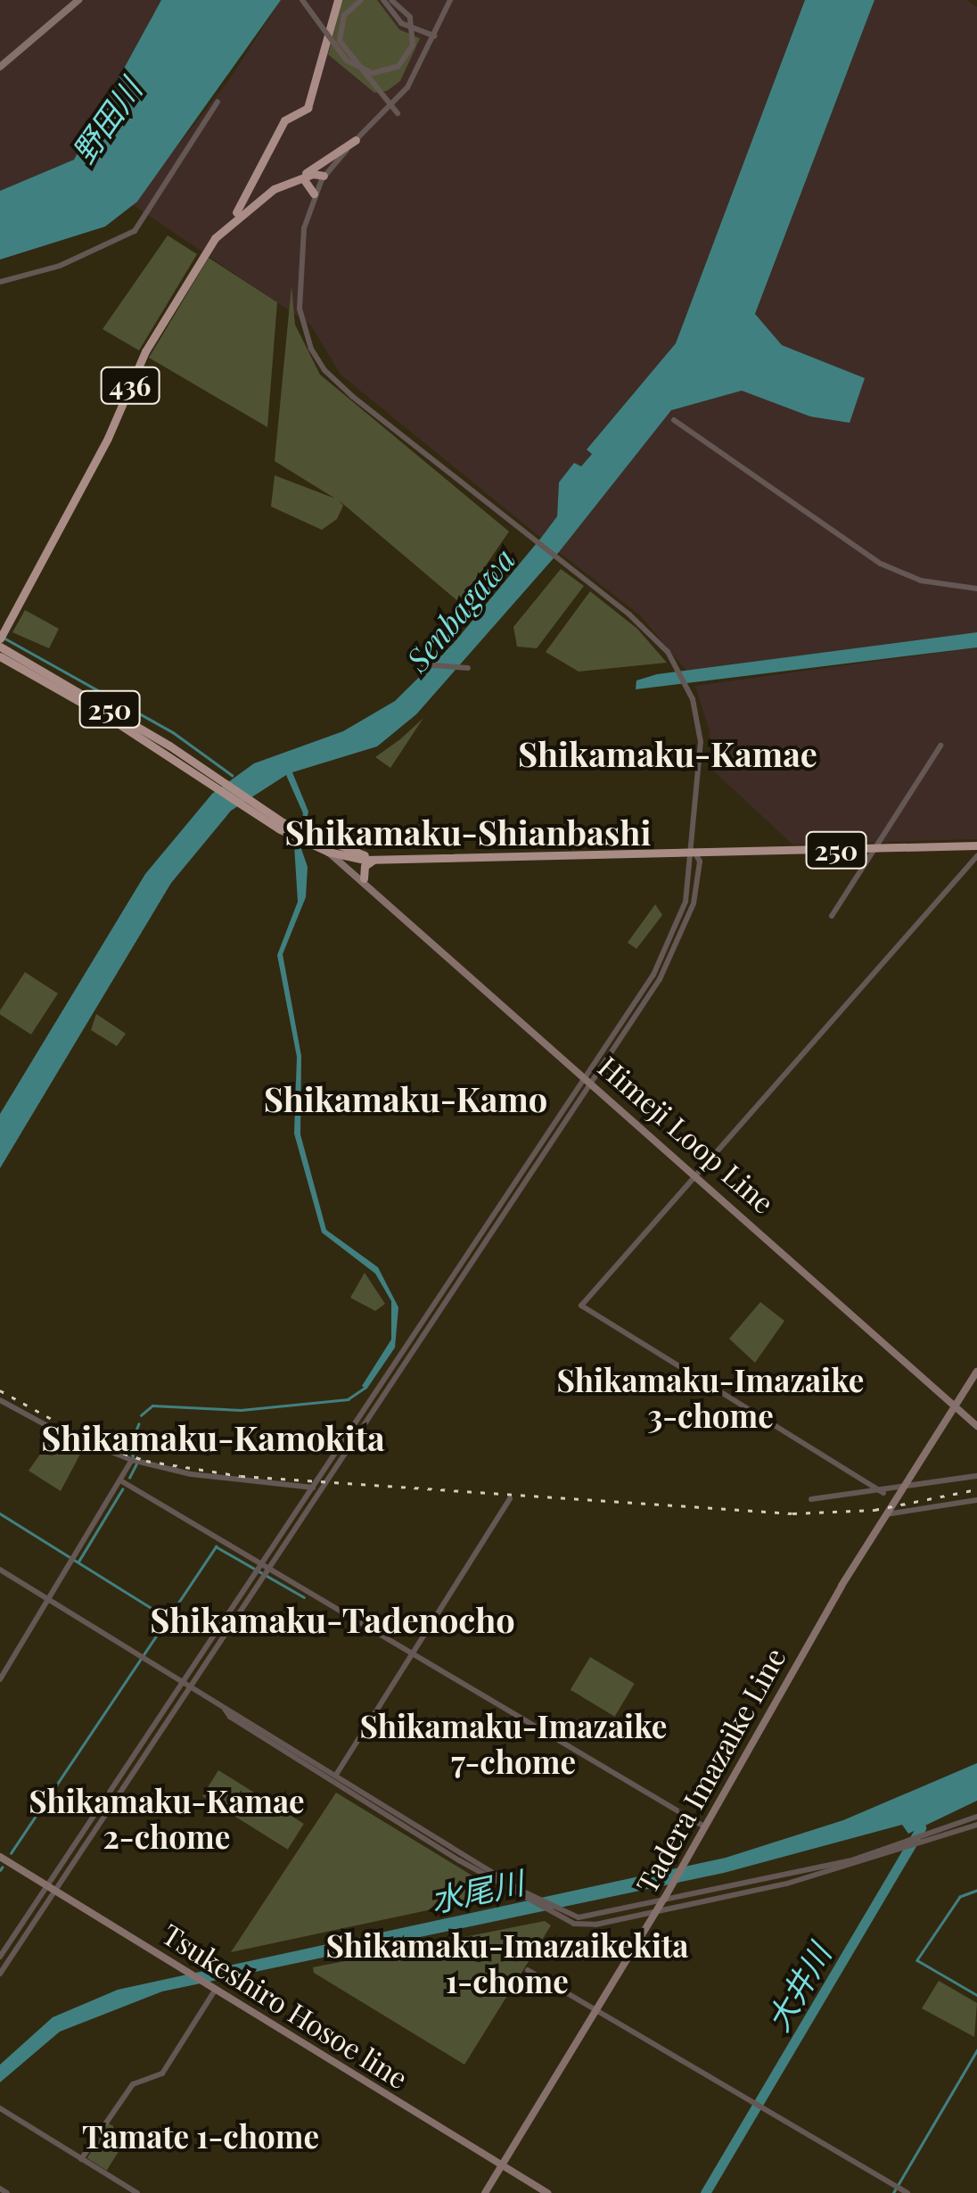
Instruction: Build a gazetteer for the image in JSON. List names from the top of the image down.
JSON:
{
  "streets": {
    "highway": ["436", "250"],
    "main road": ["Himeji Loop Line", "Tadera Imazaike Line", "Tsukeshiro Hosoe line"]
  },
  "crossings": [
    ["250", "Himeji Loop Line"],
    ["Himeji Loop Line", "Tadera Imazaike Line"],
    ["Tadera Imazaike Line", "Tsukeshiro Hosoe line"]
  ],
  "districts": [
    "Shikamaku-Kamae",
    "Shikamaku-Shianbashi",
    "Shikamaku-Kamo",
    "Shikamaku-Imazaike 3-chome",
    "Shikamaku-Kamokita",
    "Shikamaku-Tadenocho",
    "Shikamaku-Imazaike 7-chome",
    "Shikamaku-Kamae 2-chome",
    "Shikamaku-Imazaikekita 1-chome",
    "Tamate 1-chome"
  ],
  "water": [
    "野田川",
    "Senbagawa",
    "水尾川",
    "大井川"
  ]
}
